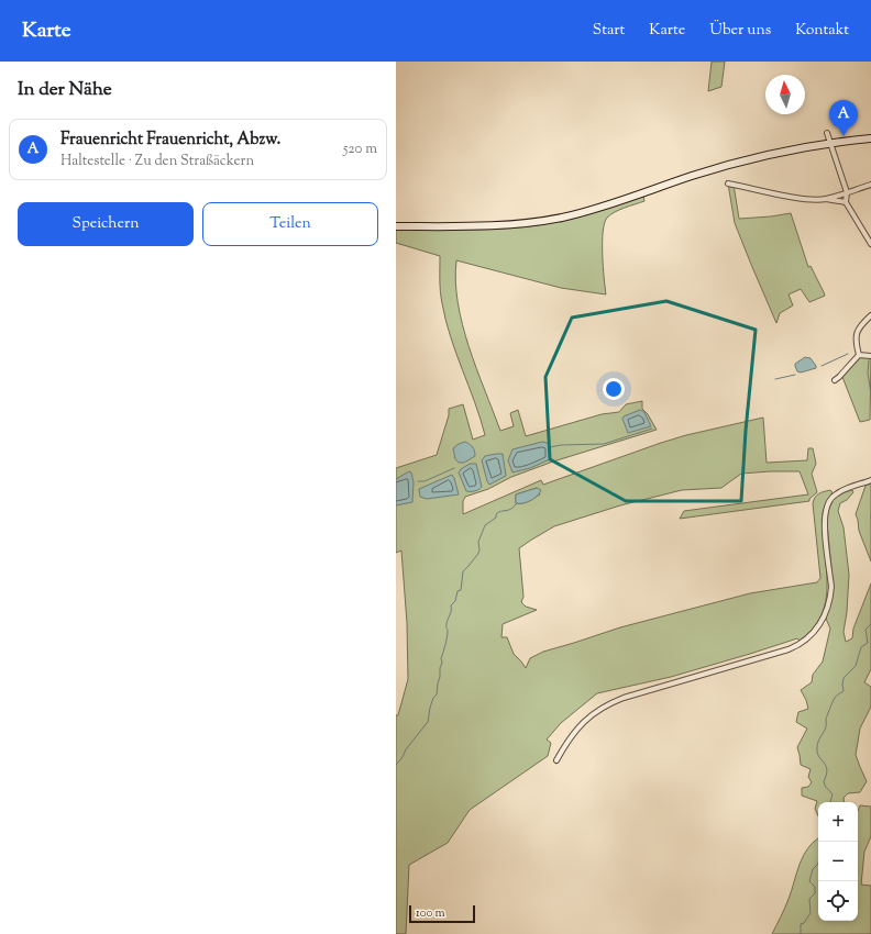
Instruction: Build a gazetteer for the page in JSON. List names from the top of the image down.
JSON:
{
  "scale_bar": "100 m",
  "north": "top",
  "page": {
    "header": "Karte",
    "nav": [
      "Start",
      "Karte",
      "Über uns",
      "Kontakt"
    ],
    "heading": "In der Nähe",
    "pins": "A",
    "list": [
      {
        "mark": "A",
        "name": "Frauenricht Frauenricht, Abzw.",
        "note": "Haltestelle · Zu den Straßäckern",
        "value": "520 m"
      }
    ],
    "buttons": ["Speichern", "Teilen"],
    "map_buttons": ["+", "−"],
    "scale": "100 m"
  }
}
